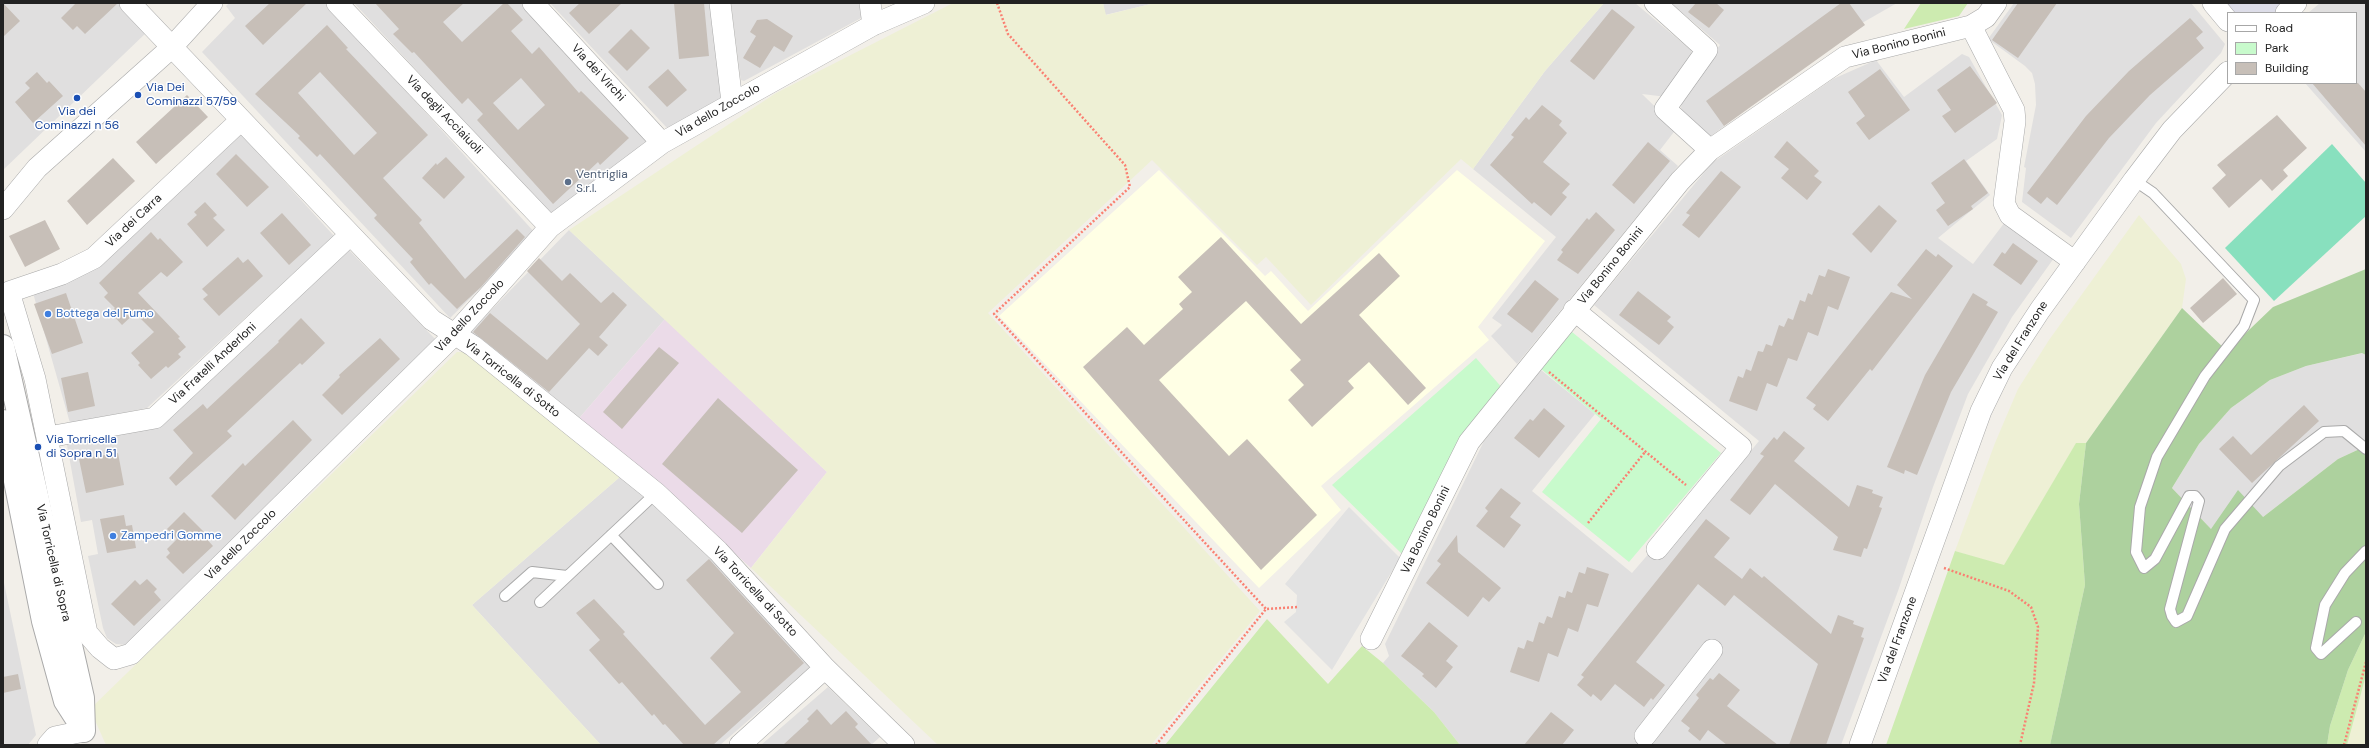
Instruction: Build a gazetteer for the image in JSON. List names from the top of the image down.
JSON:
{
  "streets": {
    "street": [
      "Via Bonino Bonini",
      "Via dei Virchi",
      "Via dello Zoccolo",
      "Via degli Acciaiuoli",
      "Via dei Carra",
      "Via del Franzone",
      "Via Fratelli Anderloni",
      "Via Torricella di Sotto",
      "Via Torricella di Sopra"
    ]
  },
  "crossings": [
    ["Via dei Virchi", "Via dello Zoccolo"],
    ["Via dello Zoccolo", "Via degli Acciaiuoli"],
    ["Via dello Zoccolo", "Via Torricella di Sotto"],
    ["Via dello Zoccolo", "Via Torricella di Sopra"],
    ["Via dei Carra", "Via Torricella di Sotto"],
    ["Via dei Carra", "Via Torricella di Sopra"],
    ["Via Fratelli Anderloni", "Via Torricella di Sotto"],
    ["Via Fratelli Anderloni", "Via Torricella di Sopra"]
  ],
  "places": [
    "Via Dei Cominazzi 57/59",
    "Via dei Cominazzi n 56",
    "Ventriglia S.r.l.",
    "Bottega del Fumo",
    "Via Torricella di Sopra n 51",
    "Zampedri Gomme"
  ],
  "legend": ["Road", "Park", "Building"]
}
